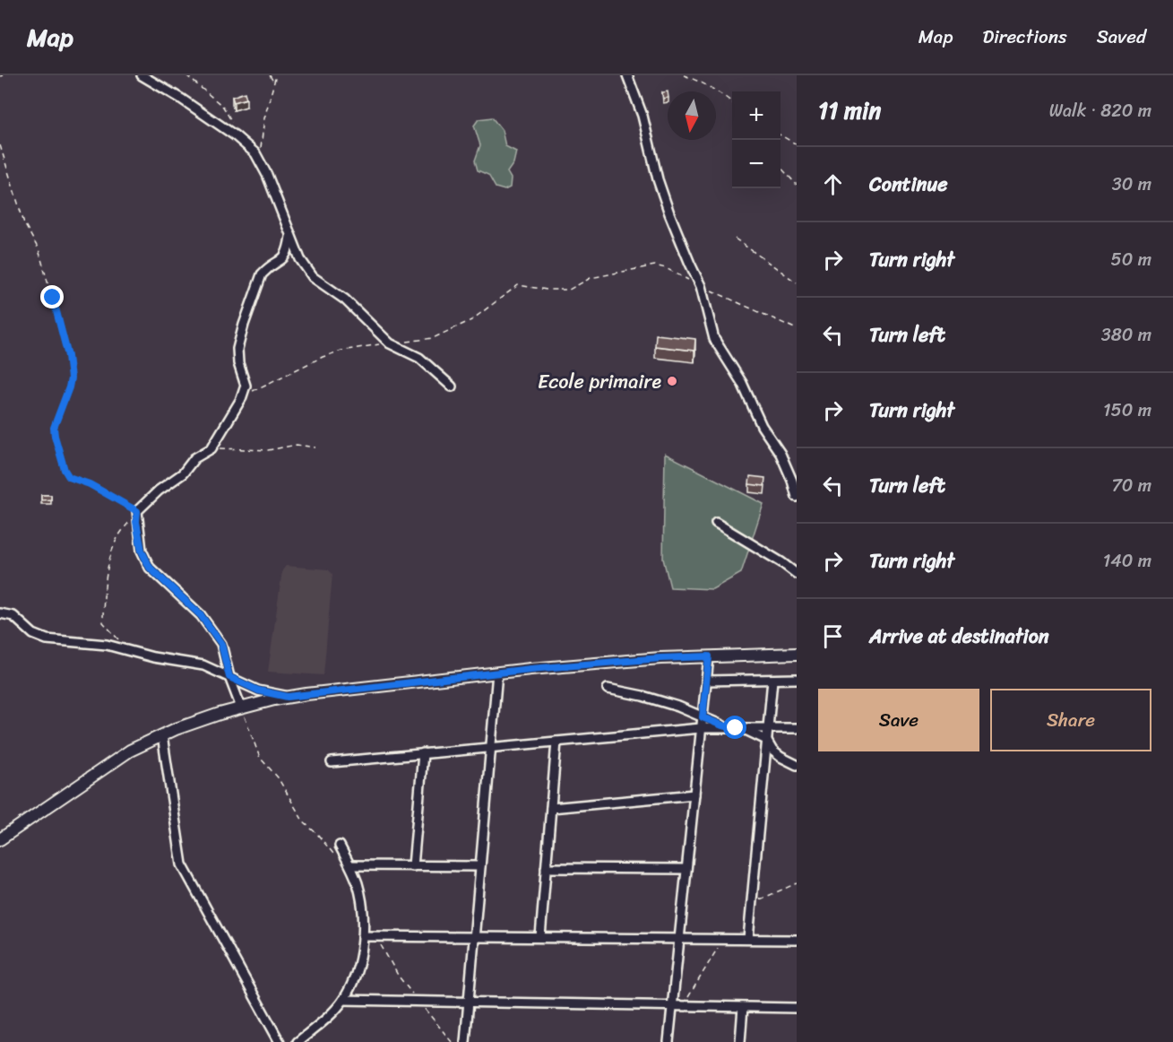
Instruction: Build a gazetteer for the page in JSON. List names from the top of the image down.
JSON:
{
  "places": ["Ecole primaire"],
  "north": "bottom",
  "page": {
    "header": "Map",
    "nav": ["Map", "Directions", "Saved"],
    "heading": ["11 min", "Walk · 820 m"],
    "map_buttons": ["+", "−"],
    "list": [
      ["Continue", "30 m"],
      ["Turn right", "50 m"],
      ["Turn left", "380 m"],
      ["Turn right", "150 m"],
      ["Turn left", "70 m"],
      ["Turn right", "140 m"],
      "Arrive at destination"
    ],
    "buttons": ["Save", "Share"]
  }
}
